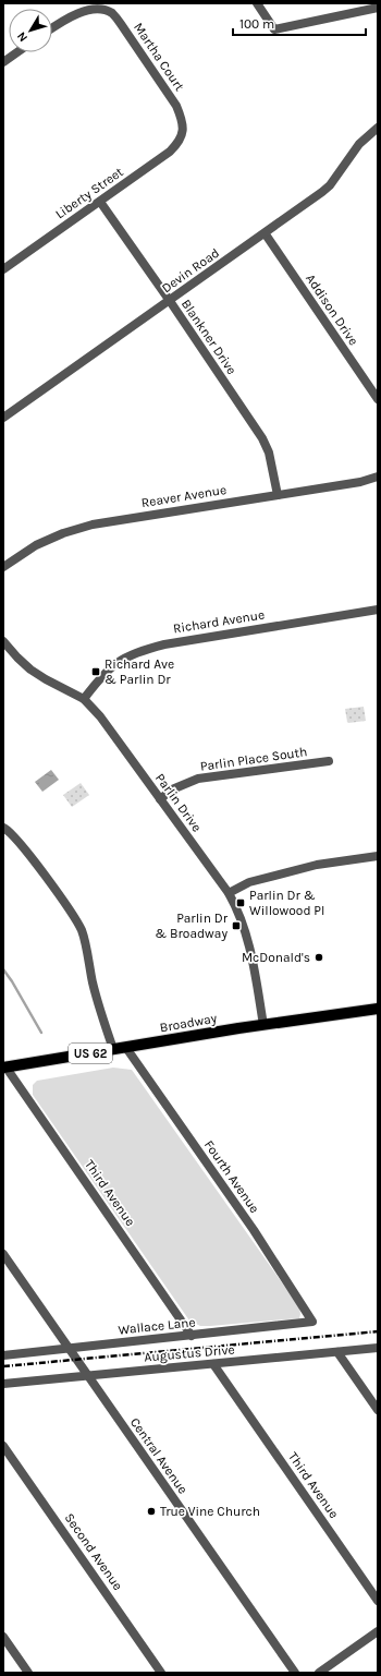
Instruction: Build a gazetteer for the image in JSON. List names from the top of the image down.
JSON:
{
  "streets": {
    "main road": ["Broadway", "US 62"],
    "street": [
      "Martha Court",
      "Liberty Street",
      "Devin Road",
      "Addison Drive",
      "Blankner Drive",
      "Reaver Avenue",
      "Richard Avenue",
      "Parlin Place South",
      "Parlin Drive",
      "Fourth Avenue",
      "Third Avenue",
      "Wallace Lane",
      "Augustus Drive",
      "Central Avenue",
      "Second Avenue"
    ]
  },
  "crossings": [
    ["Martha Court", "Liberty Street"],
    ["Liberty Street", "Blankner Drive"],
    ["Devin Road", "Addison Drive"],
    ["Devin Road", "Blankner Drive"],
    ["Blankner Drive", "Reaver Avenue"],
    ["Richard Avenue", "Parlin Drive"],
    ["Parlin Place South", "Parlin Drive"],
    ["Parlin Drive", "Broadway"],
    ["Broadway", "Fourth Avenue"],
    ["Broadway", "Third Avenue"],
    ["Fourth Avenue", "Wallace Lane"],
    ["Third Avenue", "Wallace Lane"],
    ["Third Avenue", "Augustus Drive"],
    ["Wallace Lane", "Central Avenue"],
    ["Augustus Drive", "Central Avenue"]
  ],
  "places": {
    "transit": ["Richard Ave & Parlin Dr", "Parlin Dr & Willowood Pl", "Parlin Dr & Broadway"],
    "other": ["McDonald's", "True Vine Church"]
  },
  "scale_bar": "100 m",
  "north": "bottom left"
}
